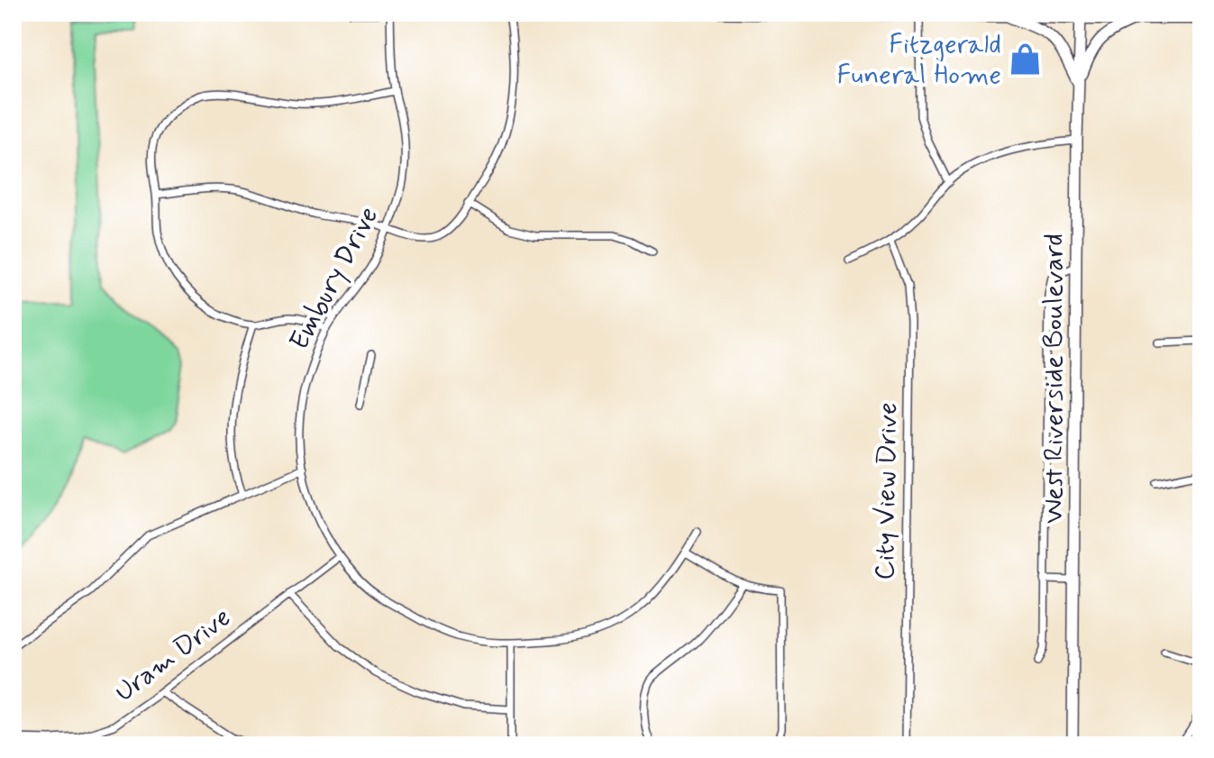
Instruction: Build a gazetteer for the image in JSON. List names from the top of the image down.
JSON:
{
  "streets": {
    "main road": ["West Riverside Boulevard"],
    "street": ["Embury Drive", "City View Drive", "Uram Drive"]
  },
  "crossings": [
    ["Embury Drive", "Uram Drive"]
  ],
  "places": {
    "shop": ["Fitzgerald Funeral Home"]
  }
}
